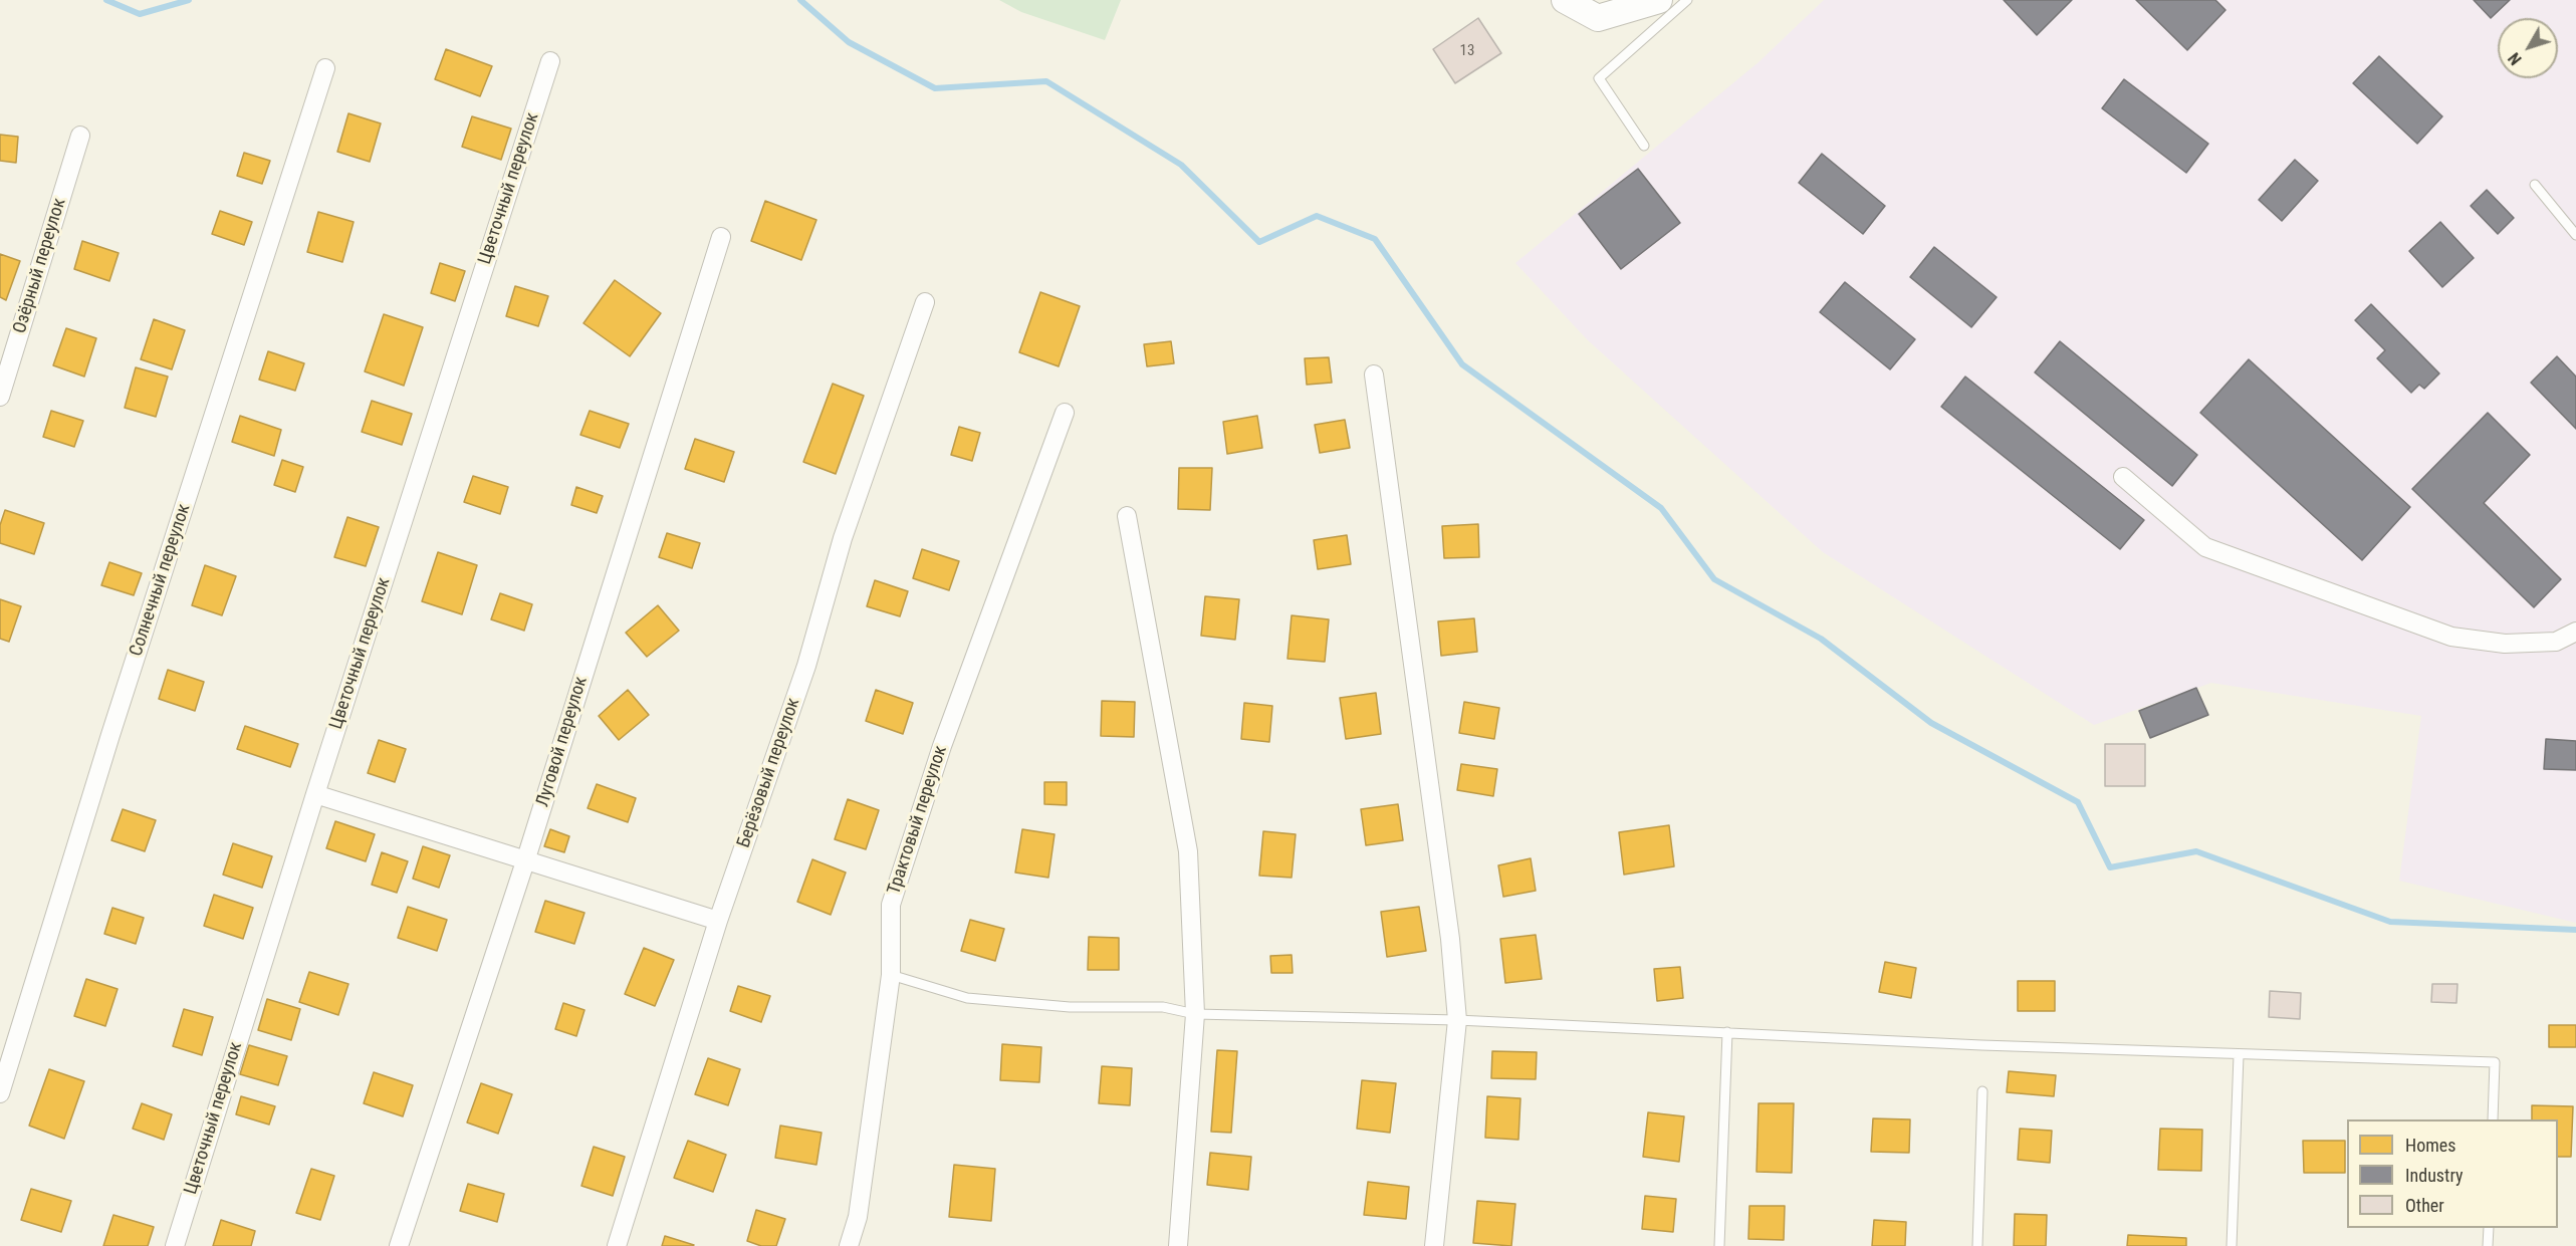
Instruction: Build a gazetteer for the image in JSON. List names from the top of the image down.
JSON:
{
  "streets": {
    "street": [
      "Цветочный переулок",
      "Озёрный переулок",
      "Солнечный переулок",
      "Луговой переулок",
      "Берёзовый переулок",
      "Трактовый переулок"
    ]
  },
  "house_numbers": ["13"],
  "legend": ["Homes", "Industry", "Other"],
  "north": "bottom left"
}
